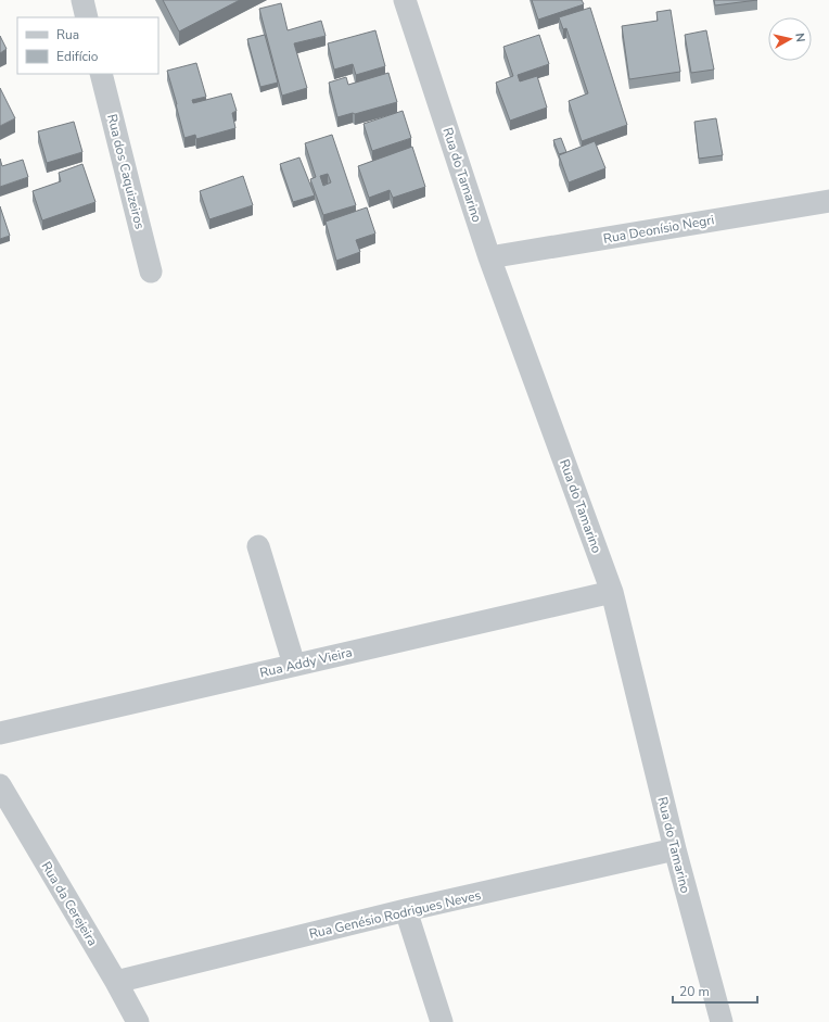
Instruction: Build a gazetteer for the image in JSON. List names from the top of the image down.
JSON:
{
  "streets": {
    "street": [
      "Rua dos Caquizeiros",
      "Rua do Tamarino",
      "Rua Deonísio Negri",
      "Rua Addy Vieira",
      "Rua da Cerejeira",
      "Rua Genésio Rodrigues Neves"
    ]
  },
  "crossings": [
    ["Rua do Tamarino", "Rua Deonísio Negri"],
    ["Rua do Tamarino", "Rua Addy Vieira"],
    ["Rua do Tamarino", "Rua Genésio Rodrigues Neves"],
    ["Rua da Cerejeira", "Rua Genésio Rodrigues Neves"]
  ],
  "legend": ["Rua", "Edifício"],
  "scale_bar": "20 m",
  "north": "right"
}
